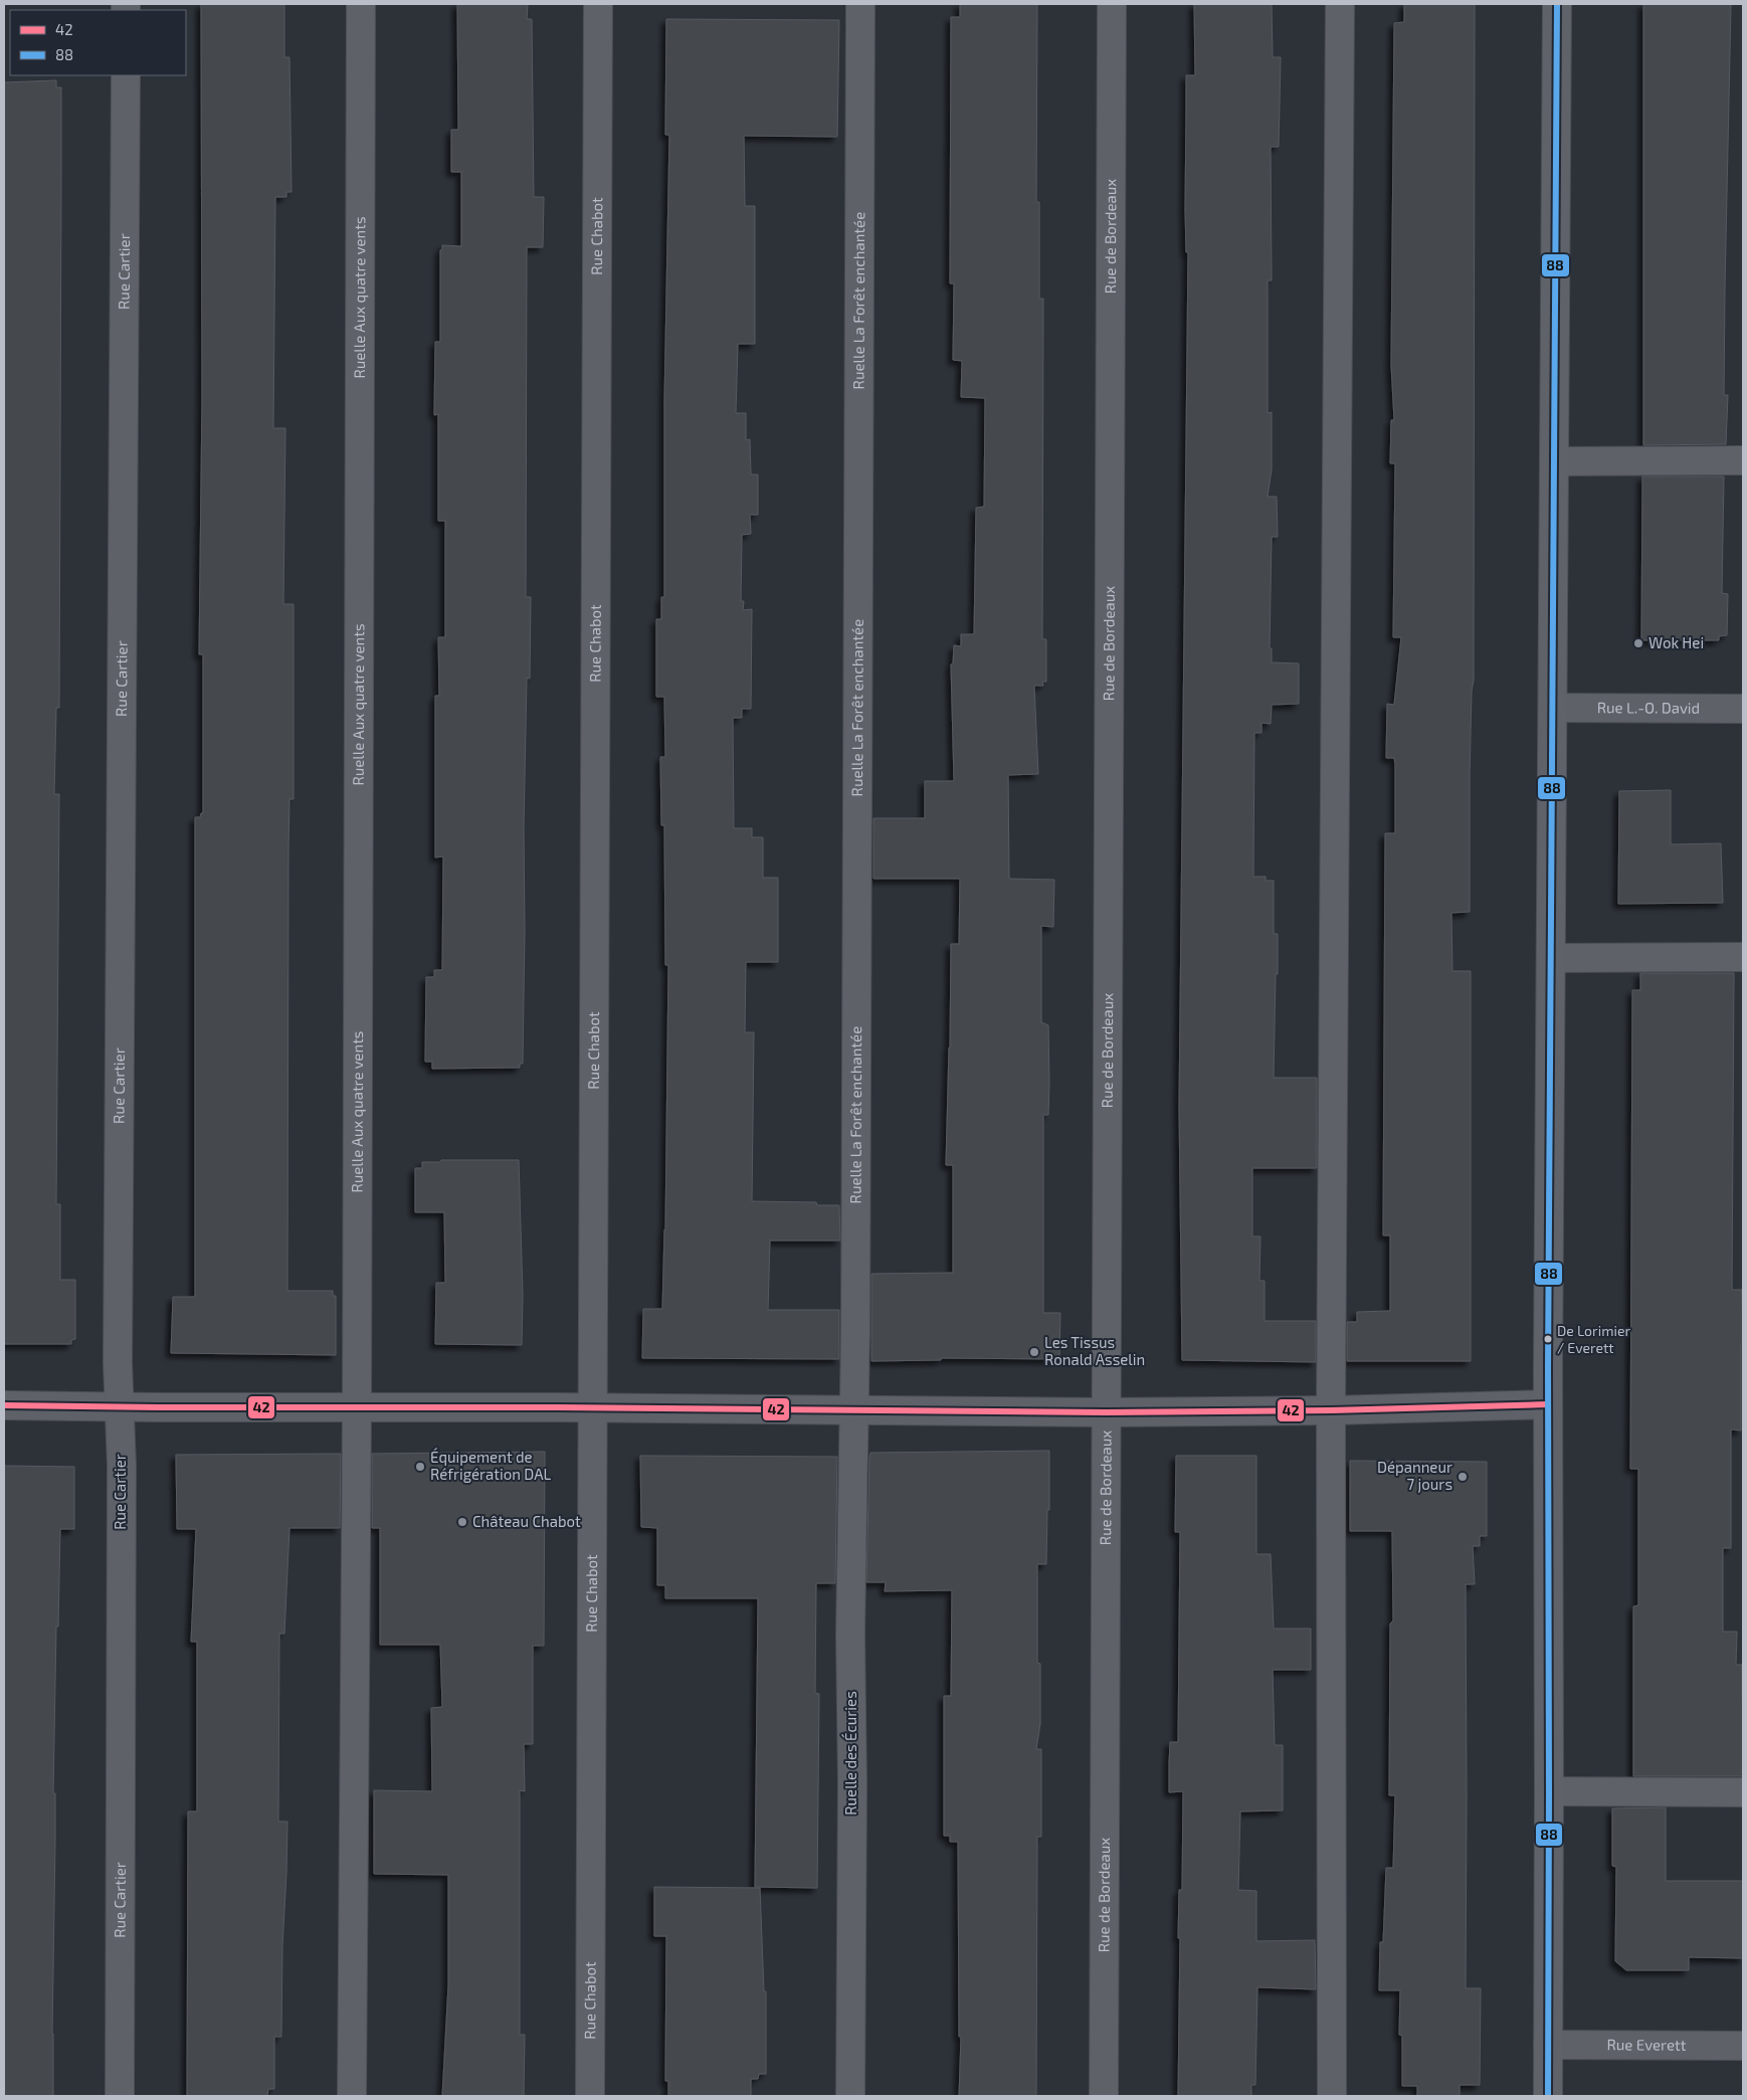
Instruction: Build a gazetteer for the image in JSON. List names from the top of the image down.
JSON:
{
  "streets": {
    "street": [
      "Rue Chabot",
      "Rue de Bordeaux",
      "Rue Cartier",
      "Ruelle Aux quatre vents",
      "Ruelle La Forêt enchantée",
      "Rue L.-O. David",
      "Ruelle des Écuries",
      "Rue Everett"
    ]
  },
  "crossings": [
    ["Ruelle La Forêt enchantée", "Ruelle des Écuries"]
  ],
  "places": [
    "Wok Hei",
    "De Lorimier / Everett",
    "Les Tissus Ronald Asselin",
    "Équipement de Réfrigération DAL",
    "Dépanneur 7 jours",
    "Château Chabot"
  ],
  "lines": ["transit line 88", "transit line 42"],
  "legend": ["42", "88"]
}
